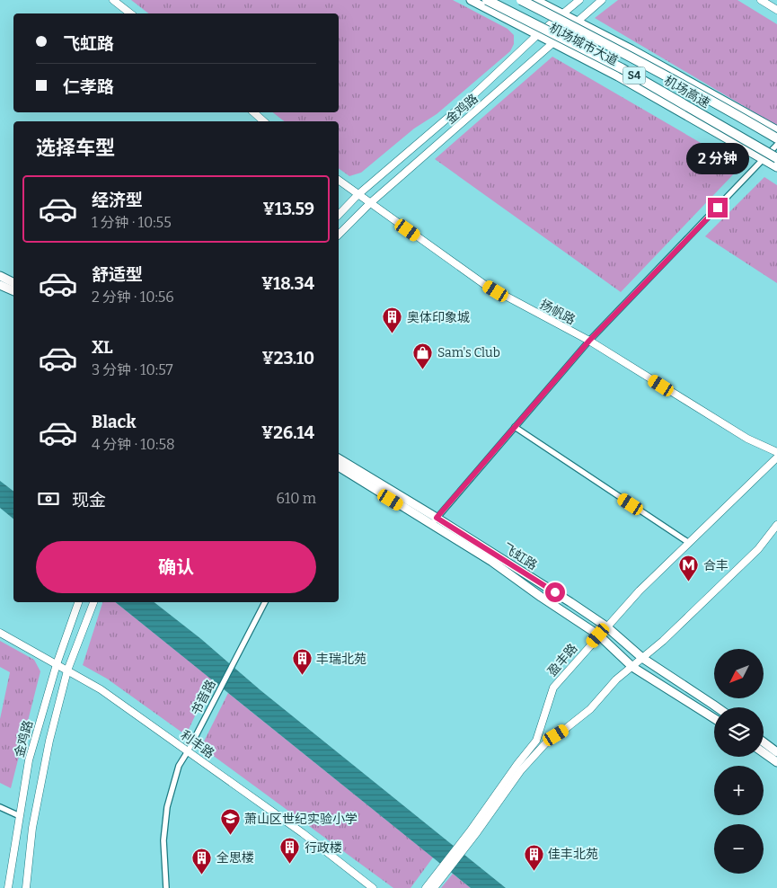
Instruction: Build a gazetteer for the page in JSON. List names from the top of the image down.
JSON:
{
  "streets": {
    "highway": ["S4", "机场高速"],
    "main road": [
      "机场城市大道",
      "金鸡路",
      "扬帆路",
      "飞虹路",
      "盈丰路",
      "利丰路"
    ],
    "street": ["书音路"]
  },
  "crossings": [
    ["机场城市大道", "金鸡路"],
    ["金鸡路", "扬帆路"],
    ["金鸡路", "利丰路"],
    ["飞虹路", "盈丰路"],
    ["书音路", "利丰路"]
  ],
  "places": {
    "building": [
      "奥体印象城",
      "丰瑞北苑",
      "行政楼",
      "佳丰北苑",
      "全思楼"
    ],
    "shop": ["Sam's Club"],
    "metro station": ["合丰"],
    "school or university": ["萧山区世纪实验小学"]
  },
  "north": "bottom left",
  "page": {
    "banner": ["飞虹路", "仁孝路"],
    "heading": "选择车型",
    "bubble": "2 分钟",
    "list": [
      {
        "name": "经济型",
        "note": "1 分钟 · 10:55",
        "value": "¥13.59"
      },
      {
        "name": "舒适型",
        "note": "2 分钟 · 10:56",
        "value": "¥18.34"
      },
      {
        "name": "XL",
        "note": "3 分钟 · 10:57",
        "value": "¥23.10"
      },
      {
        "name": "Black",
        "note": "4 分钟 · 10:58",
        "value": "¥26.14"
      }
    ],
    "pay": ["现金", "610 m"],
    "buttons": "确认",
    "map_buttons": ["+", "−"]
  }
}
